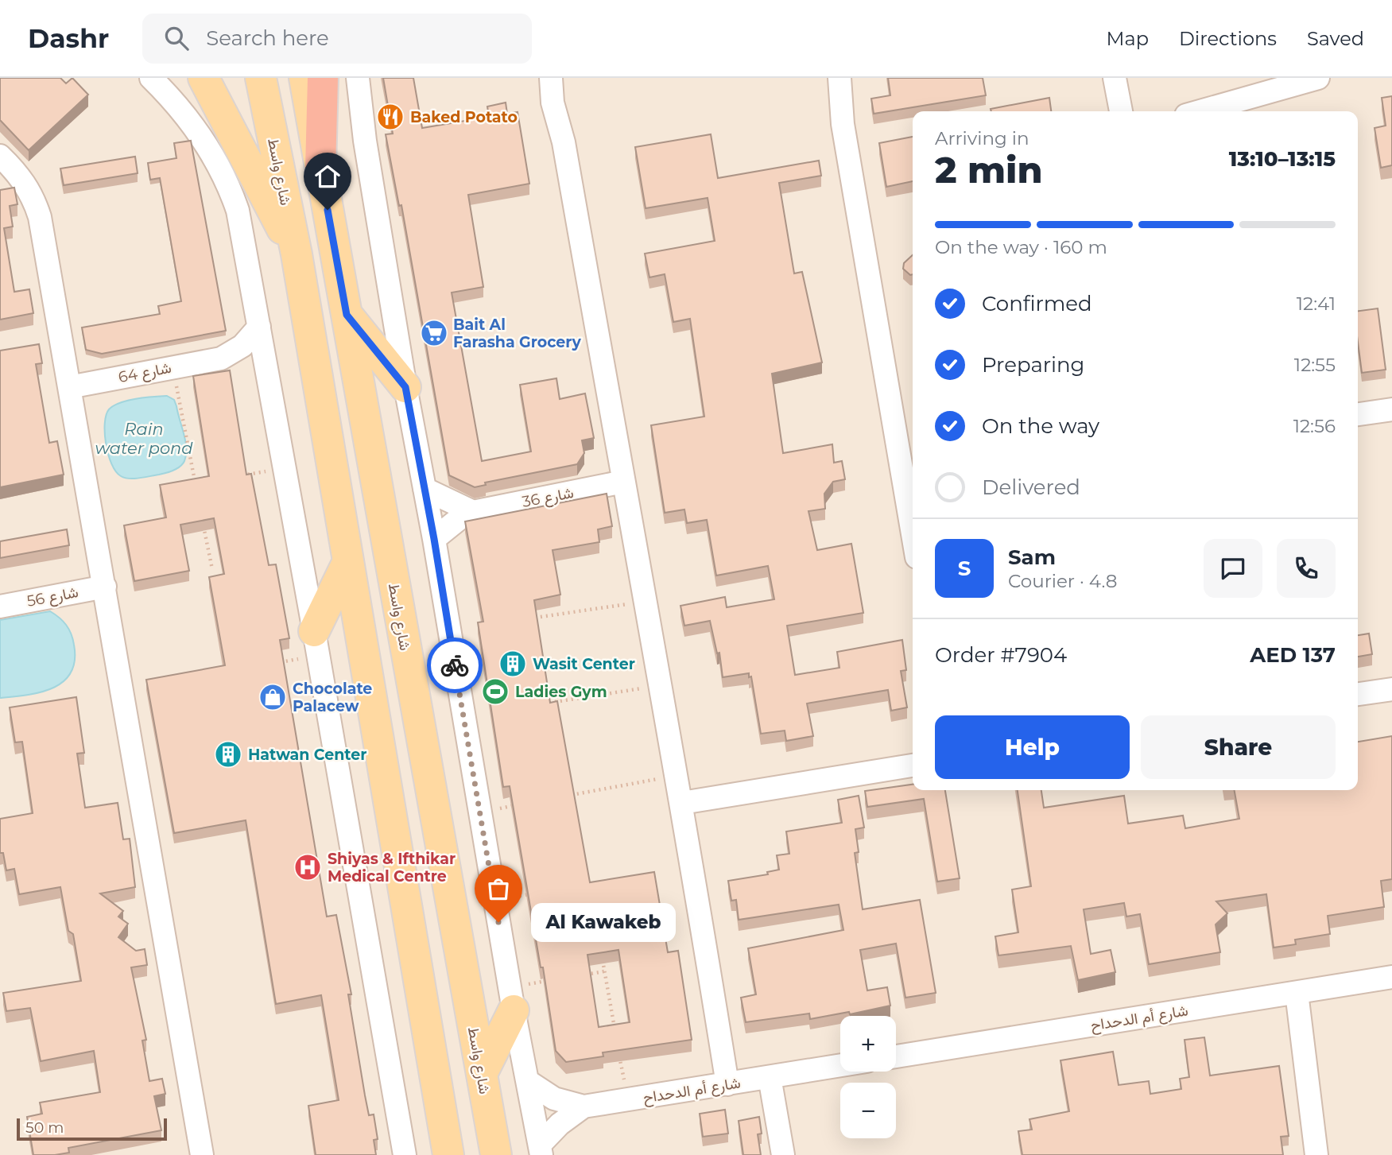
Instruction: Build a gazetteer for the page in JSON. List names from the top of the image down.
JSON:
{
  "streets": {
    "main road": ["شارع واسط"],
    "street": [
      "شارع 64",
      "شارع 36",
      "شارع 56",
      "شارع أم الدحداح"
    ]
  },
  "water": ["Rain water pond"],
  "places": {
    "restaurant": ["Baked Potato"],
    "supermarket": ["Bait Al Farasha Grocery"],
    "building": ["Wasit Center", "Hatwan Center"],
    "sports": ["Ladies Gym"],
    "shop": ["Chocolate Palacew"],
    "hospital": ["Shiyas & Ifthikar Medical Centre"],
    "other": ["Al Kawakeb"]
  },
  "scale_bar": "50 m",
  "page": {
    "header": "Dashr",
    "search": "Search here",
    "nav": ["Map", "Directions", "Saved"],
    "heading": ["2 min", "Arriving in", "13:10–13:15"],
    "panel": [
      "Sam",
      "Courier · 4.8",
      "Order #7904",
      "AED 137"
    ],
    "bar": "On the way · 160 m",
    "list": [
      ["Confirmed", "12:41"],
      ["Preparing", "12:55"],
      ["On the way", "12:56"],
      "Delivered"
    ],
    "round": "S",
    "buttons": ["Help", "Share"],
    "bubble": "Al Kawakeb",
    "map_buttons": ["+", "−"],
    "scale": "50 m"
  }
}
